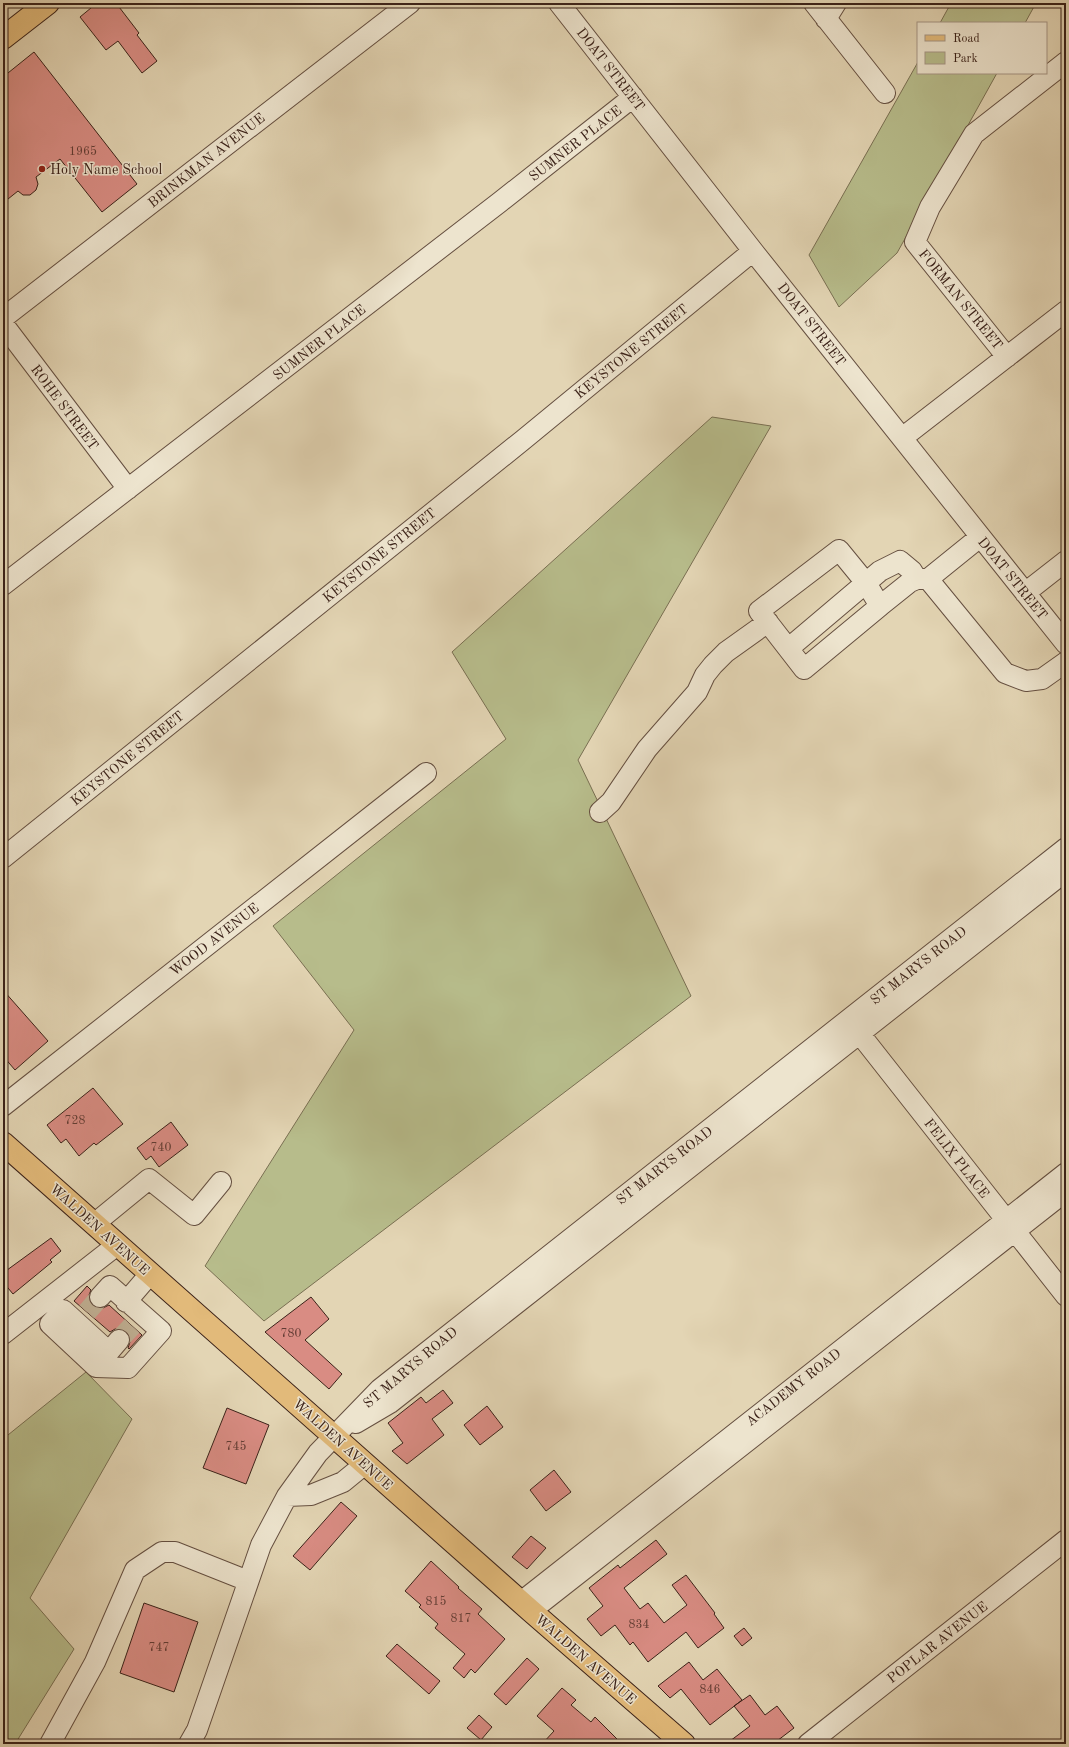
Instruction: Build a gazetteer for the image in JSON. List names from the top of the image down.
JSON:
{
  "streets": {
    "main road": ["WALDEN AVENUE"],
    "street": [
      "DOAT STREET",
      "SUMNER PLACE",
      "BRINKMAN AVENUE",
      "FORMAN STREET",
      "KEYSTONE STREET",
      "ROHE STREET",
      "WOOD AVENUE",
      "ST MARYS ROAD",
      "FELIX PLACE",
      "ACADEMY ROAD",
      "POPLAR AVENUE"
    ]
  },
  "crossings": [
    ["DOAT STREET", "SUMNER PLACE"],
    ["DOAT STREET", "KEYSTONE STREET"],
    ["SUMNER PLACE", "ROHE STREET"],
    ["ST MARYS ROAD", "FELIX PLACE"],
    ["ST MARYS ROAD", "WALDEN AVENUE"],
    ["FELIX PLACE", "ACADEMY ROAD"],
    ["WALDEN AVENUE", "ACADEMY ROAD"]
  ],
  "places": ["Holy Name School"],
  "house_numbers": [
    "1965",
    "728",
    "740",
    "780",
    "745",
    "815",
    "817",
    "834",
    "747",
    "846"
  ],
  "legend": ["Road", "Park"]
}
